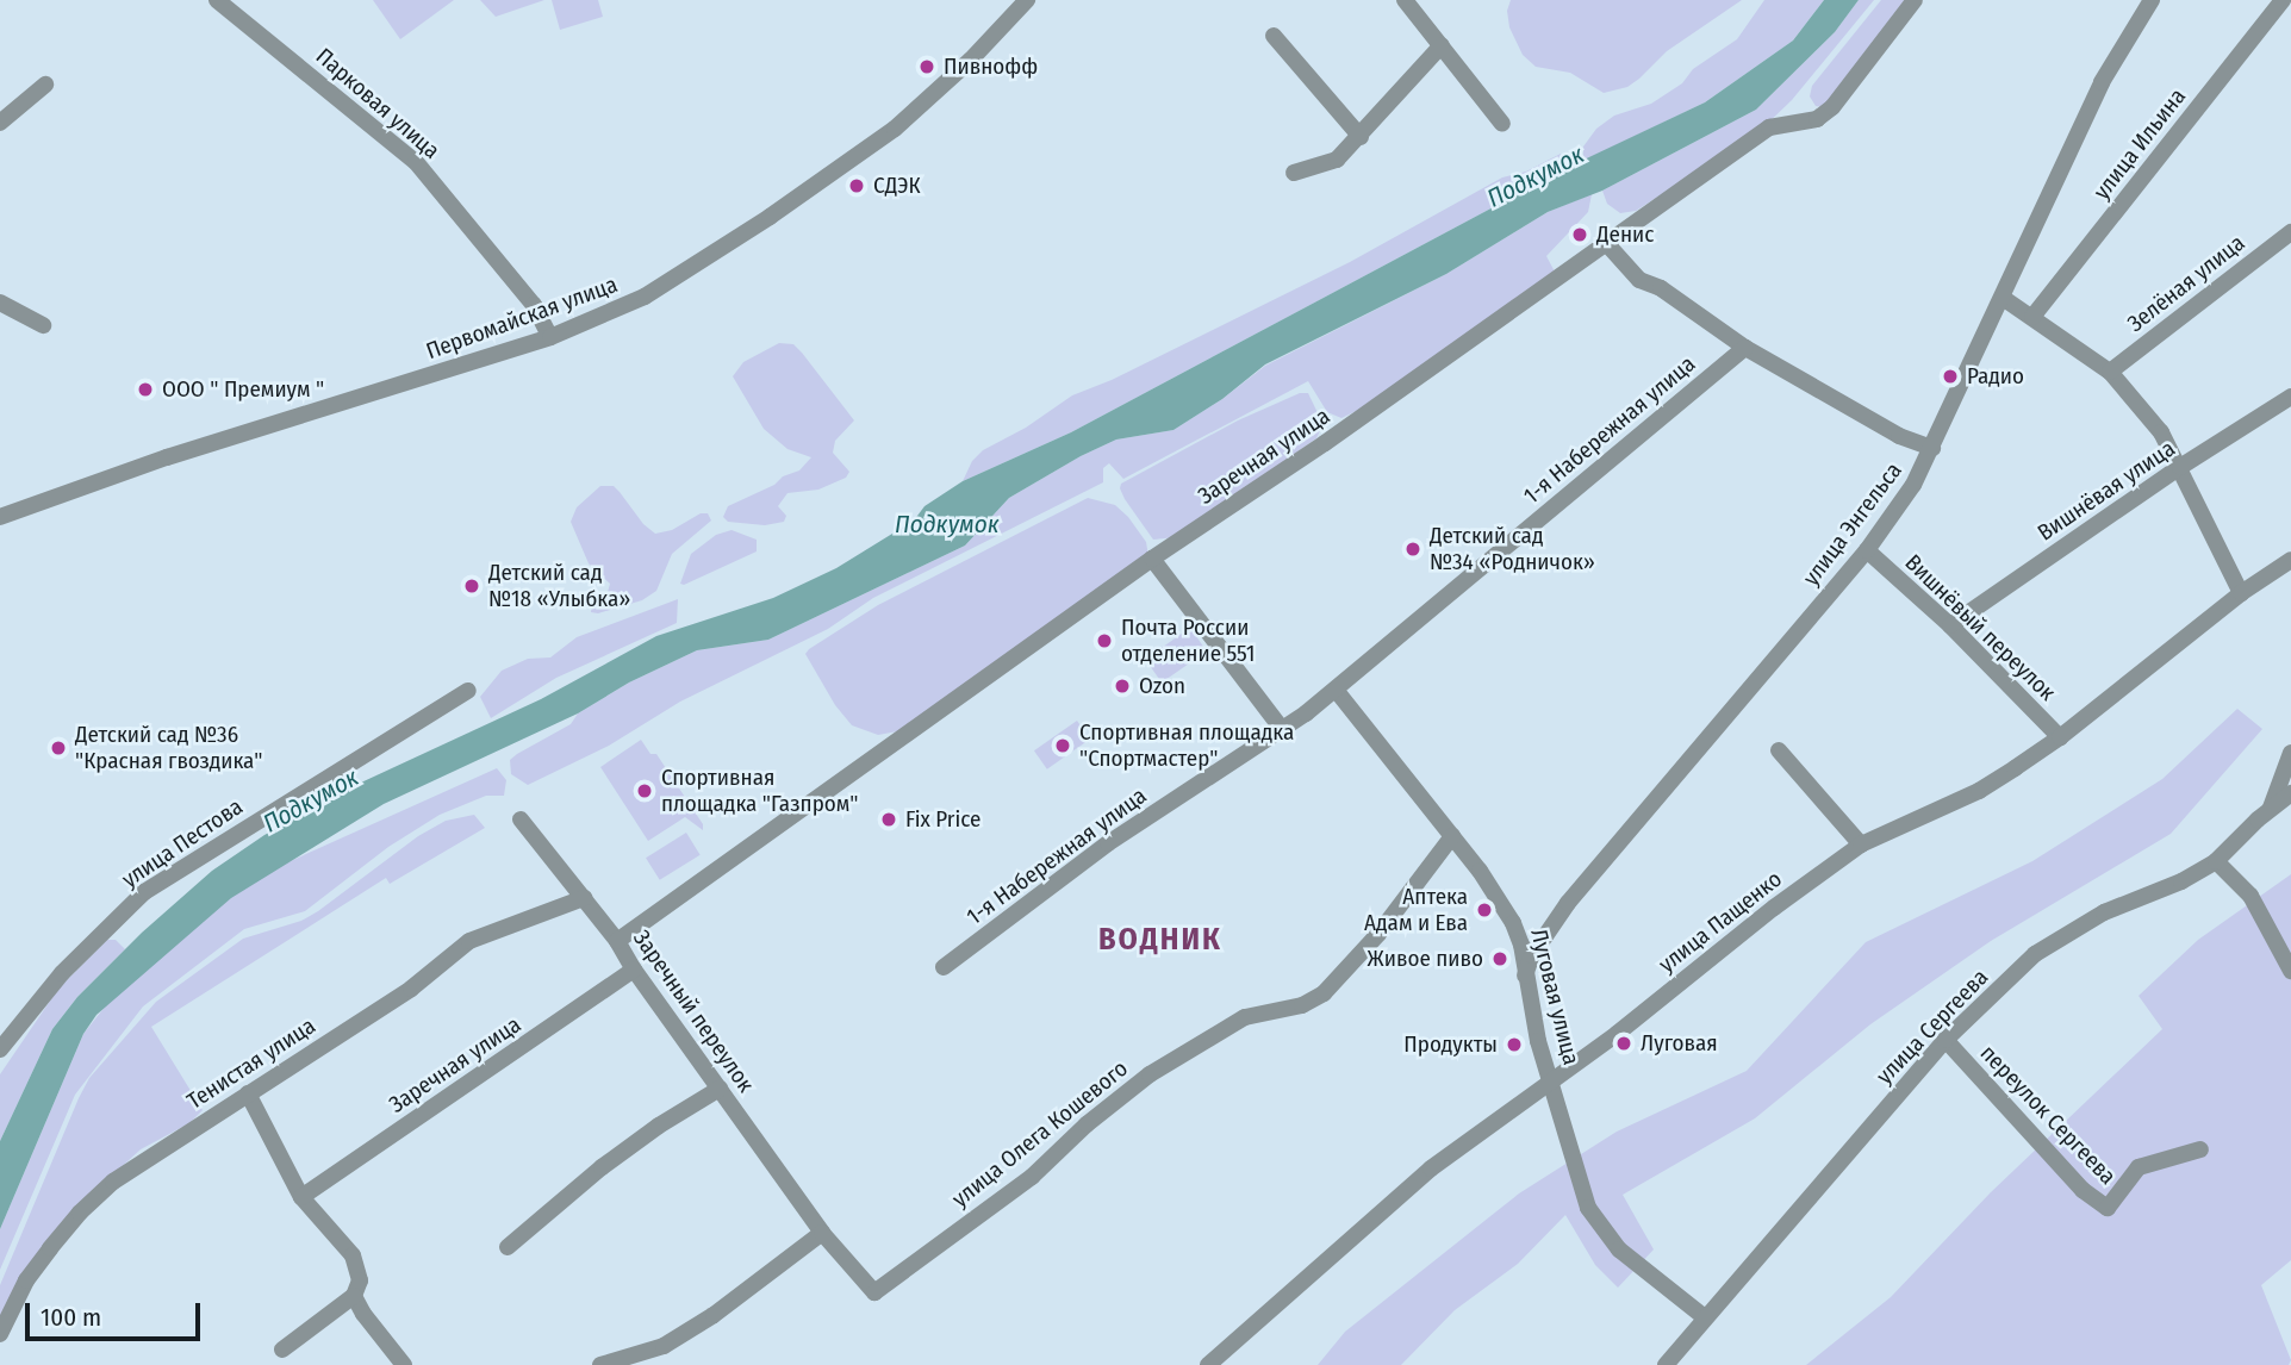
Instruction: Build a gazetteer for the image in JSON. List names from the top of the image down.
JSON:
{
  "streets": {
    "street": [
      "Парковая улица",
      "улица Ильина",
      "Зелёная улица",
      "Первомайская улица",
      "1-я Набережная улица",
      "Заречная улица",
      "Вишнёвая улица",
      "улица Энгельса",
      "Вишнёвый переулок",
      "улица Пестова",
      "улица Пащенко",
      "Луговая улица",
      "Заречный переулок",
      "улица Сергеева",
      "Тенистая улица",
      "переулок Сергеева",
      "улица Олега Кошевого"
    ]
  },
  "crossings": [
    ["Парковая улица", "Первомайская улица"],
    ["1-я Набережная улица", "Луговая улица"],
    ["Заречная улица", "Заречный переулок"],
    ["Вишнёвая улица", "Вишнёвый переулок"],
    ["улица Энгельса", "Вишнёвый переулок"],
    ["улица Энгельса", "Луговая улица"],
    ["Вишнёвый переулок", "улица Пащенко"],
    ["улица Пащенко", "Луговая улица"],
    ["Луговая улица", "улица Сергеева"],
    ["Луговая улица", "улица Олега Кошевого"],
    ["Заречный переулок", "Тенистая улица"],
    ["Заречный переулок", "улица Олега Кошевого"],
    ["улица Сергеева", "переулок Сергеева"]
  ],
  "districts": ["ВОДНИК"],
  "water": ["Подкумок"],
  "places": [
    "Пивнофф",
    "СДЭК",
    "Денис",
    "Радио",
    "ООО \" Премиум \"",
    "Детский сад №34 «Родничок»",
    "Детский сад №18 «Улыбка»",
    "Почта России отделение 551",
    "Ozon",
    "Спортивная площадка \"Спортмастер\"",
    "Детский сад №36 \"Красная гвоздика\"",
    "Спортивная площадка \"Газпром\"",
    "Fix Price",
    "Аптека Адам и Ева",
    "Живое пиво",
    "Луговая",
    "Продукты"
  ],
  "scale_bar": "100 m"
}
